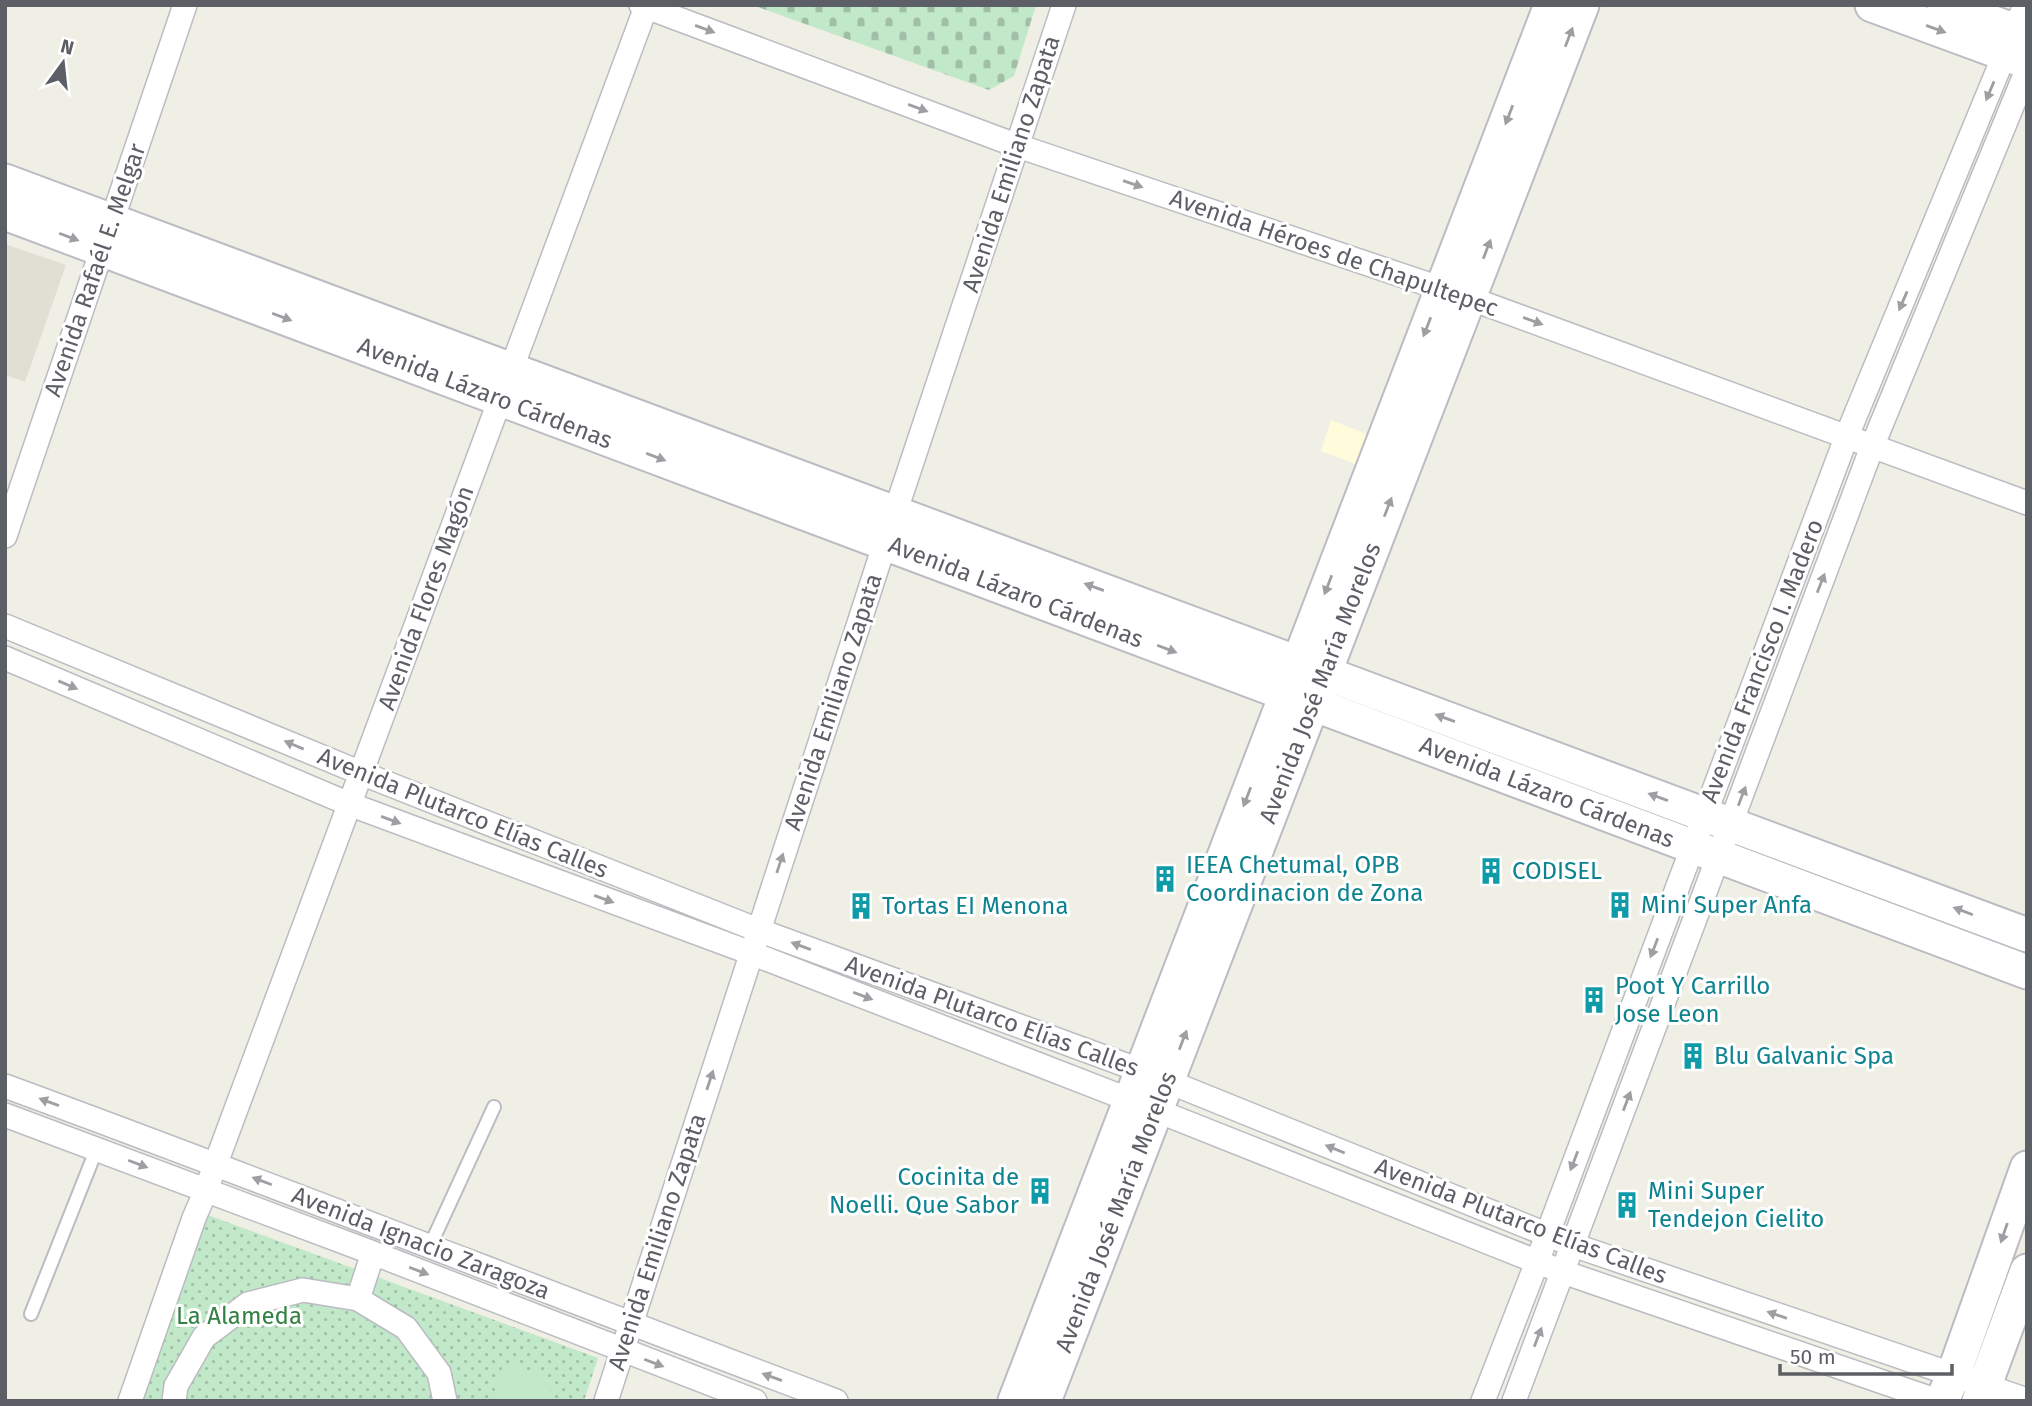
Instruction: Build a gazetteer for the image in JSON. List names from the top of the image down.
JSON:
{
  "streets": {
    "main road": ["Avenida Lázaro Cárdenas", "Avenida José María Morelos"],
    "street": [
      "Avenida Emiliano Zapata",
      "Avenida Héroes de Chapultepec",
      "Avenida Rafaél E. Melgar",
      "Avenida Flores Magón",
      "Avenida Francisco I. Madero",
      "Avenida Plutarco Elías Calles",
      "Avenida Ignacio Zaragoza"
    ]
  },
  "crossings": [
    ["Avenida Emiliano Zapata", "Avenida Héroes de Chapultepec"],
    ["Avenida Emiliano Zapata", "Avenida Lázaro Cárdenas"],
    ["Avenida Emiliano Zapata", "Avenida Plutarco Elías Calles"],
    ["Avenida Emiliano Zapata", "Avenida Ignacio Zaragoza"],
    ["Avenida Héroes de Chapultepec", "Avenida Flores Magón"],
    ["Avenida Héroes de Chapultepec", "Avenida Francisco I. Madero"],
    ["Avenida Héroes de Chapultepec", "Avenida José María Morelos"],
    ["Avenida Rafaél E. Melgar", "Avenida Lázaro Cárdenas"],
    ["Avenida Lázaro Cárdenas", "Avenida Flores Magón"],
    ["Avenida Lázaro Cárdenas", "Avenida Francisco I. Madero"],
    ["Avenida Lázaro Cárdenas", "Avenida José María Morelos"],
    ["Avenida Flores Magón", "Avenida Plutarco Elías Calles"],
    ["Avenida Flores Magón", "Avenida Ignacio Zaragoza"],
    ["Avenida Francisco I. Madero", "Avenida Plutarco Elías Calles"],
    ["Avenida José María Morelos", "Avenida Plutarco Elías Calles"]
  ],
  "one_way": ["Avenida Emiliano Zapata", "Avenida Héroes de Chapultepec"],
  "parks": ["La Alameda"],
  "places": {
    "building": [
      "CODISEL",
      "IEEA Chetumal, OPB Coordinacion de Zona",
      "Mini Super Anfa",
      "Tortas EI Menona",
      "Poot Y Carrillo Jose Leon",
      "Blu Galvanic Spa",
      "Cocinita de Noelli. Que Sabor",
      "Mini Super Tendejon Cielito"
    ]
  },
  "scale_bar": "50 m",
  "north": "top"
}
